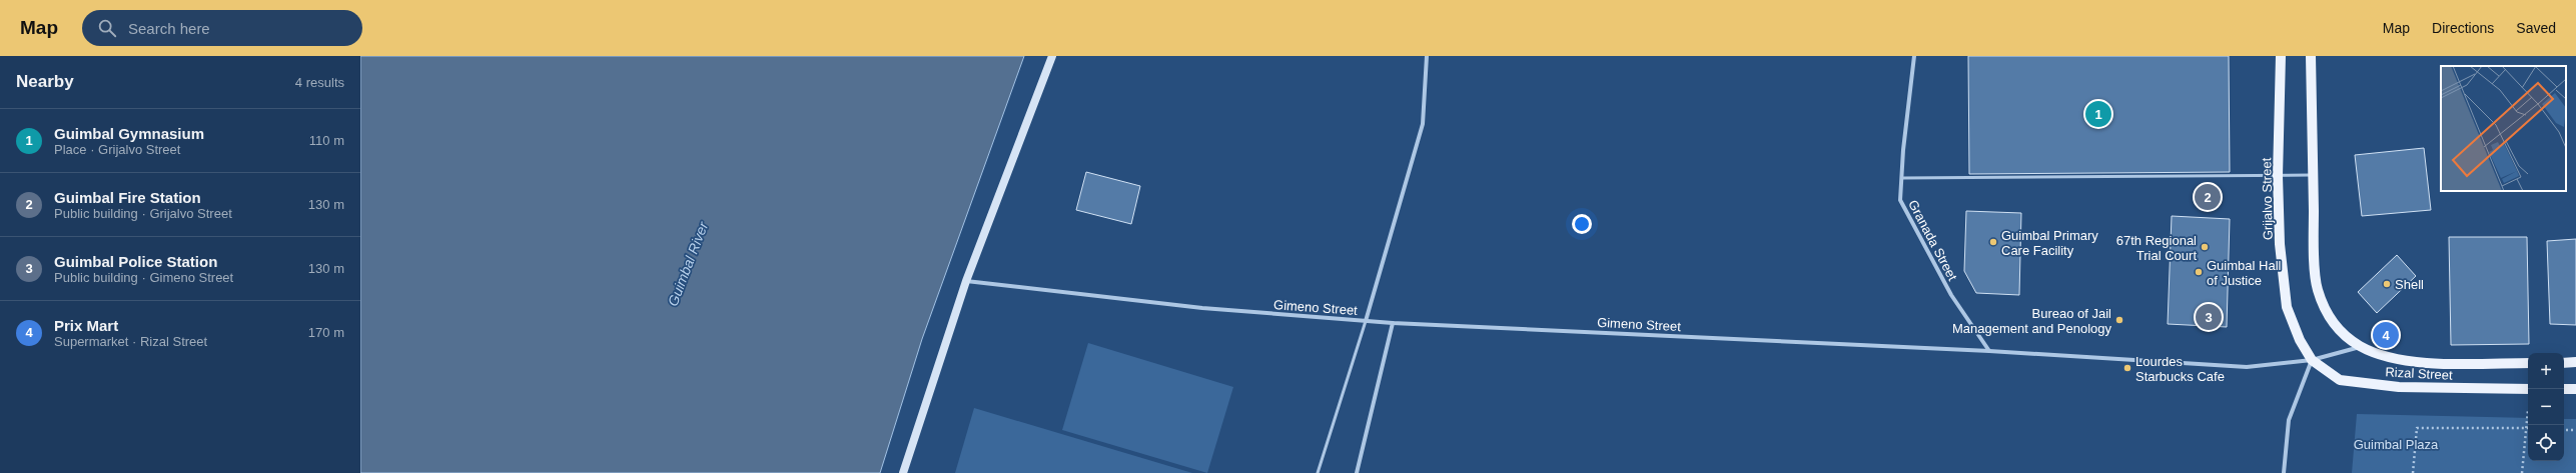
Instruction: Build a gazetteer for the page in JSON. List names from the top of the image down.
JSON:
{
  "streets": {
    "main road": ["Grijalvo Street", "Rizal Street"],
    "street": ["Granada Street", "Gimeno Street"]
  },
  "crossings": [
    ["Grijalvo Street", "Gimeno Street"],
    ["Grijalvo Street", "Rizal Street"],
    ["Granada Street", "Gimeno Street"],
    ["Gimeno Street", "Rizal Street"]
  ],
  "water": ["Guimbal River"],
  "parks": ["Guimbal Plaza"],
  "places": [
    "Guimbal Primary Care Facility",
    "67th Regional Trial Court",
    "Guimbal Hall of Justice",
    "Shell",
    "Bureao of Jail Management and Penology",
    "Lourdes Starbucks Cafe"
  ],
  "page": {
    "header": "Map",
    "search": "Search here",
    "nav": ["Map", "Directions", "Saved"],
    "heading": ["Nearby", "4 results"],
    "pins": [
      "1",
      "2",
      "3",
      "4"
    ],
    "list": [
      {
        "mark": "1",
        "name": "Guimbal Gymnasium",
        "note": "Place · Grijalvo Street",
        "value": "110 m"
      },
      {
        "mark": "2",
        "name": "Guimbal Fire Station",
        "note": "Public building · Grijalvo Street",
        "value": "130 m"
      },
      {
        "mark": "3",
        "name": "Guimbal Police Station",
        "note": "Public building · Gimeno Street",
        "value": "130 m"
      },
      {
        "mark": "4",
        "name": "Prix Mart",
        "note": "Supermarket · Rizal Street",
        "value": "170 m"
      }
    ],
    "map_buttons": ["+", "−"]
  }
}
